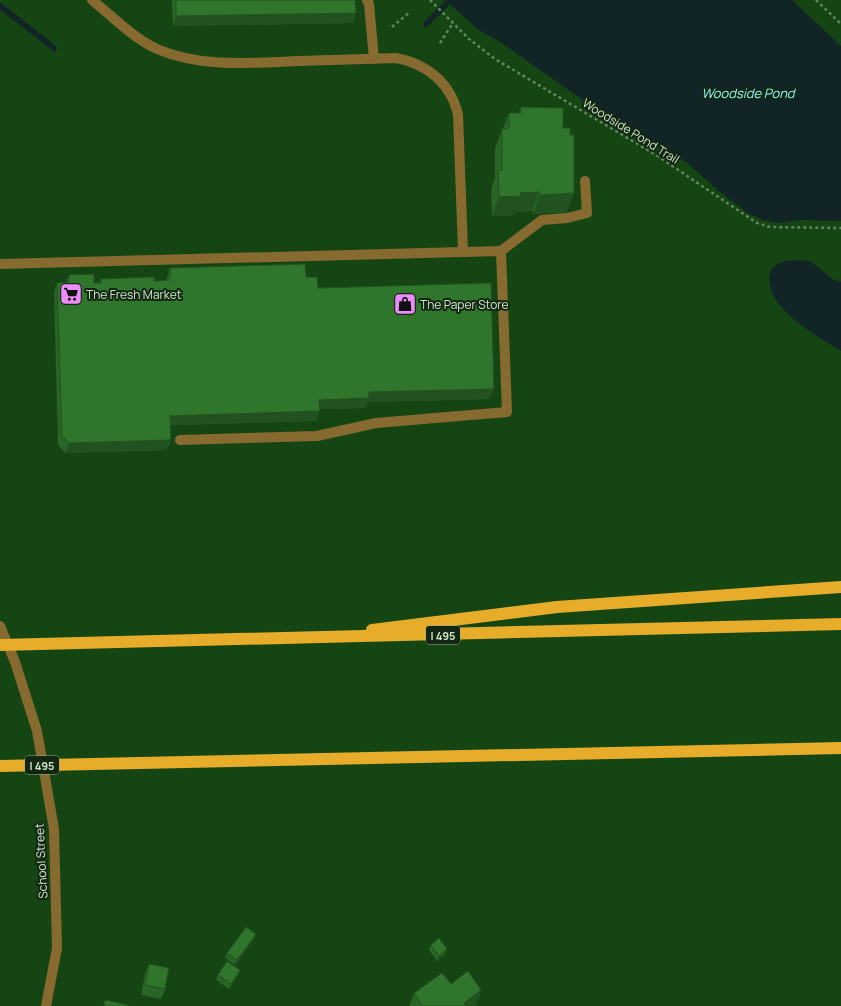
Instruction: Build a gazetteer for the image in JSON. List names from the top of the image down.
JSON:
{
  "streets": {
    "highway": ["I 495"],
    "street": ["School Street"],
    "path": ["Woodside Pond Trail"]
  },
  "water": ["Woodside Pond"],
  "places": {
    "supermarket": ["The Fresh Market"],
    "shop": ["The Paper Store"]
  }
}
